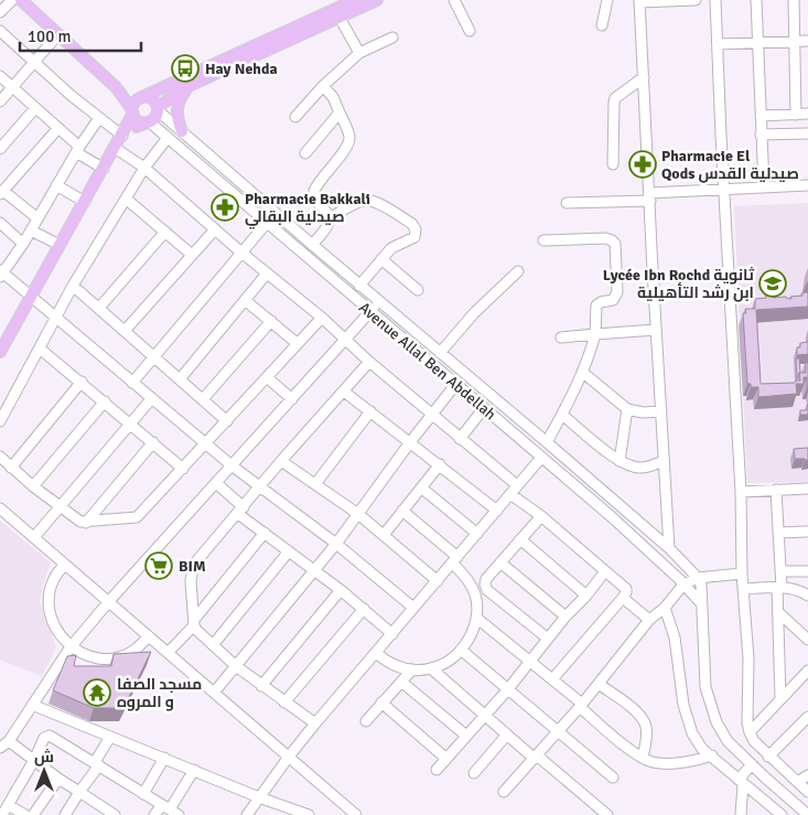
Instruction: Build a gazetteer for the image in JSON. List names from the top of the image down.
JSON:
{
  "streets": {
    "street": ["Avenue Allal Ben Abdellah"]
  },
  "places": {
    "bus stop": ["Hay Nehda"],
    "pharmacy": ["Pharmacie El Qods صيدلية القدس", "Pharmacie Bakkali صيدلية البقالي"],
    "school or university": ["Lycée Ibn Rochd ثانوية ابن رشد التأهيلية"],
    "supermarket": ["BIM"],
    "temple": ["مسجد الصفا و المروه"]
  },
  "scale_bar": "100 m",
  "north": "top"
}
